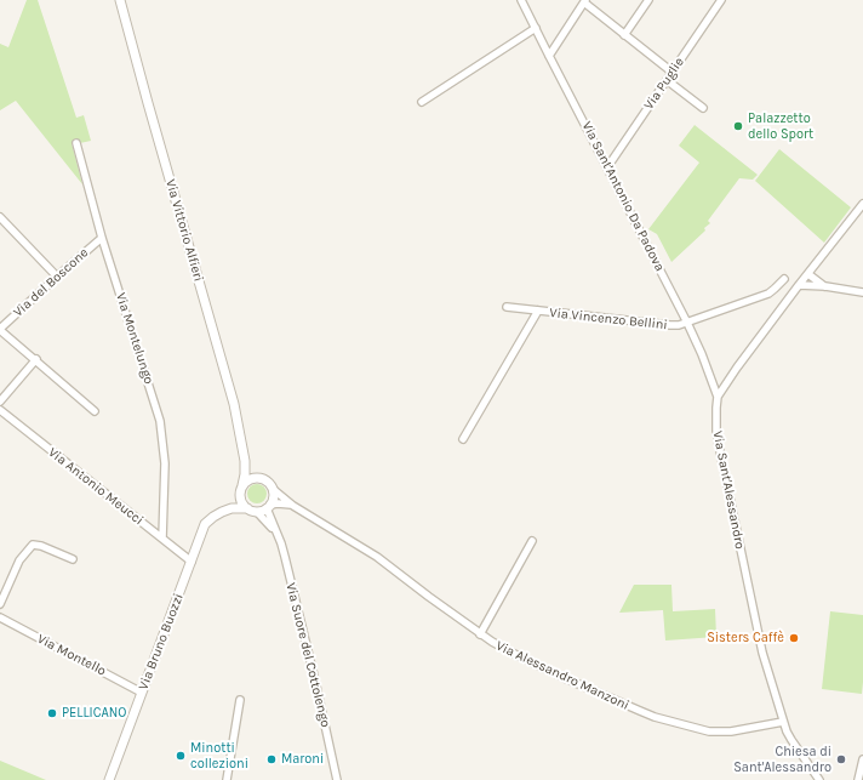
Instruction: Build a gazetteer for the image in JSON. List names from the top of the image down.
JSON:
{
  "streets": {
    "street": [
      "Via Puglie",
      "Via Sant'Antonio Da Padova",
      "Via Vittorio Alfieri",
      "Via del Boscone",
      "Via Vincenzo Bellini",
      "Via Montelungo",
      "Via Antonio Meucci",
      "Via Sant'Alessandro",
      "Via Bruno Buozzi",
      "Via Montello",
      "Via Suore del Cottolengo",
      "Via Alessandro Manzoni"
    ]
  },
  "crossings": [
    ["Via Puglie", "Via Sant'Antonio Da Padova"],
    ["Via Sant'Antonio Da Padova", "Via Vincenzo Bellini"],
    ["Via Sant'Antonio Da Padova", "Via Sant'Alessandro"],
    ["Via Vittorio Alfieri", "Via Bruno Buozzi"],
    ["Via Vittorio Alfieri", "Via Suore del Cottolengo"],
    ["Via Vittorio Alfieri", "Via Alessandro Manzoni"],
    ["Via del Boscone", "Via Montelungo"],
    ["Via Montelungo", "Via Antonio Meucci"],
    ["Via Antonio Meucci", "Via Bruno Buozzi"],
    ["Via Sant'Alessandro", "Via Alessandro Manzoni"],
    ["Via Bruno Buozzi", "Via Montello"],
    ["Via Bruno Buozzi", "Via Suore del Cottolengo"],
    ["Via Bruno Buozzi", "Via Alessandro Manzoni"],
    ["Via Suore del Cottolengo", "Via Alessandro Manzoni"]
  ],
  "places": [
    "Palazzetto dello Sport",
    "Sisters Caffè",
    "PELLICANO",
    "Minotti collezioni",
    "Maroni",
    "Chiesa di Sant'Alessandro"
  ]
}
